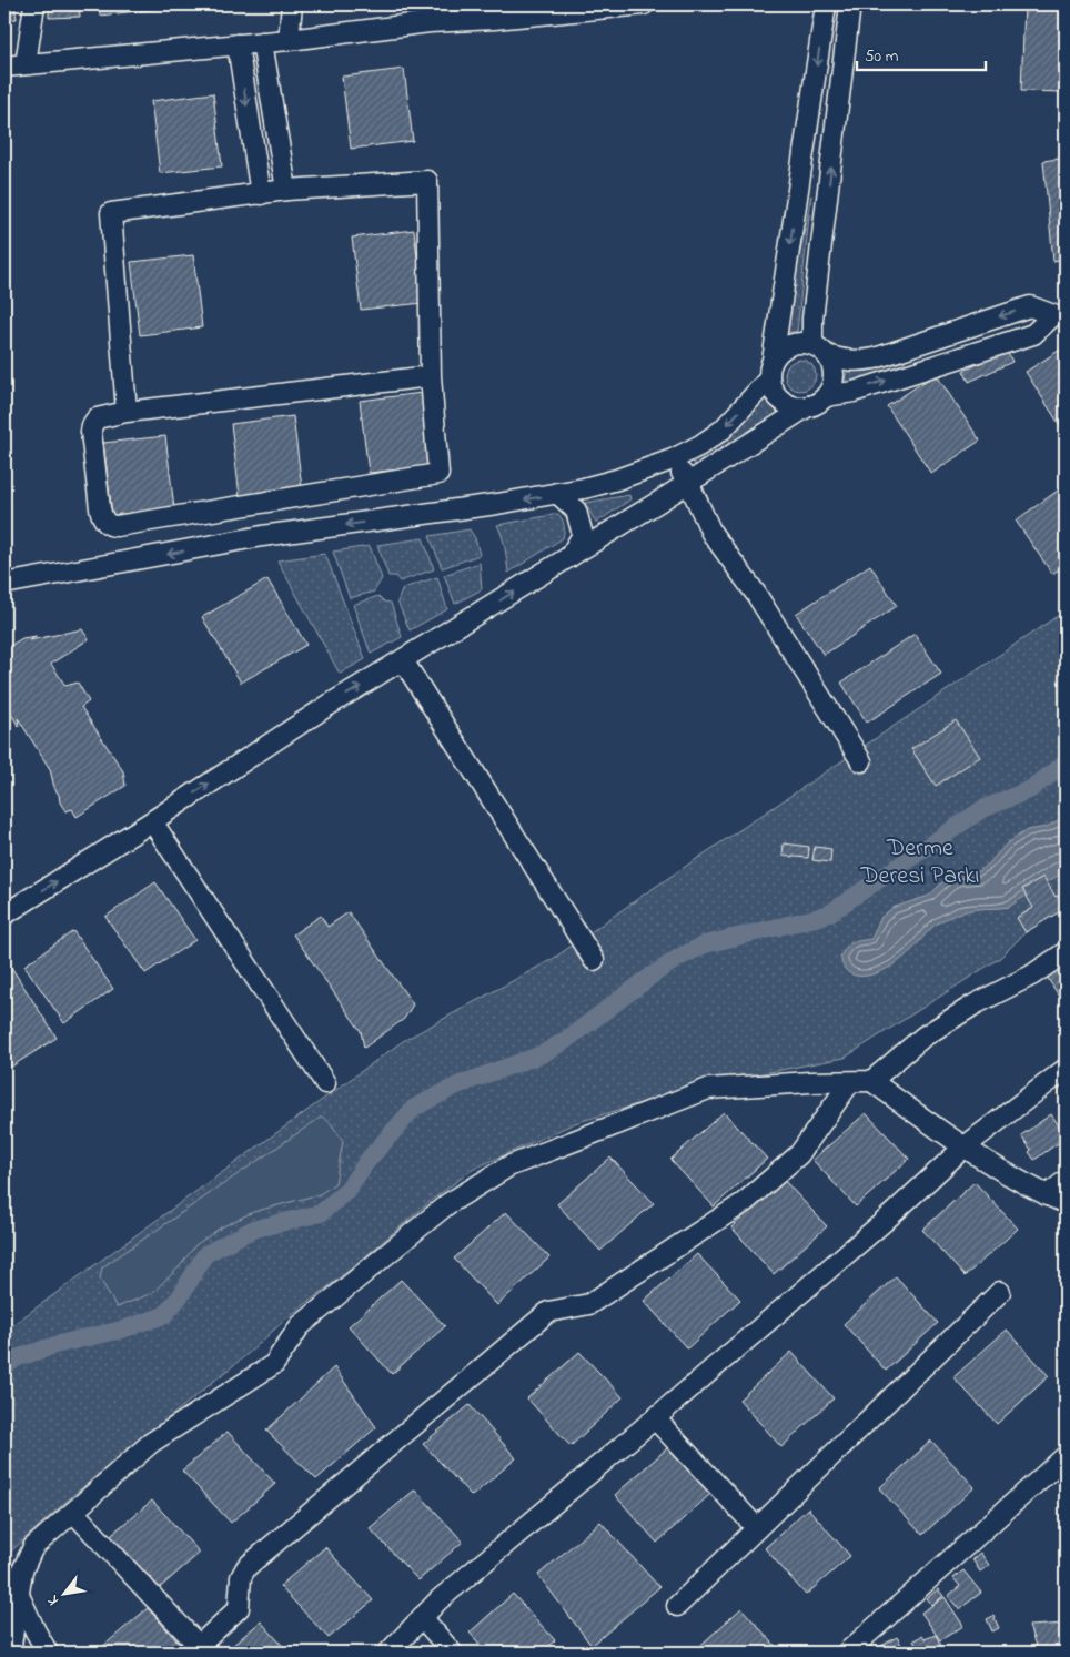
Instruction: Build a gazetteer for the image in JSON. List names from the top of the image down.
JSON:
{
  "parks": ["Derme Deresi Parkı"],
  "scale_bar": "50 m",
  "north": "bottom left"
}
